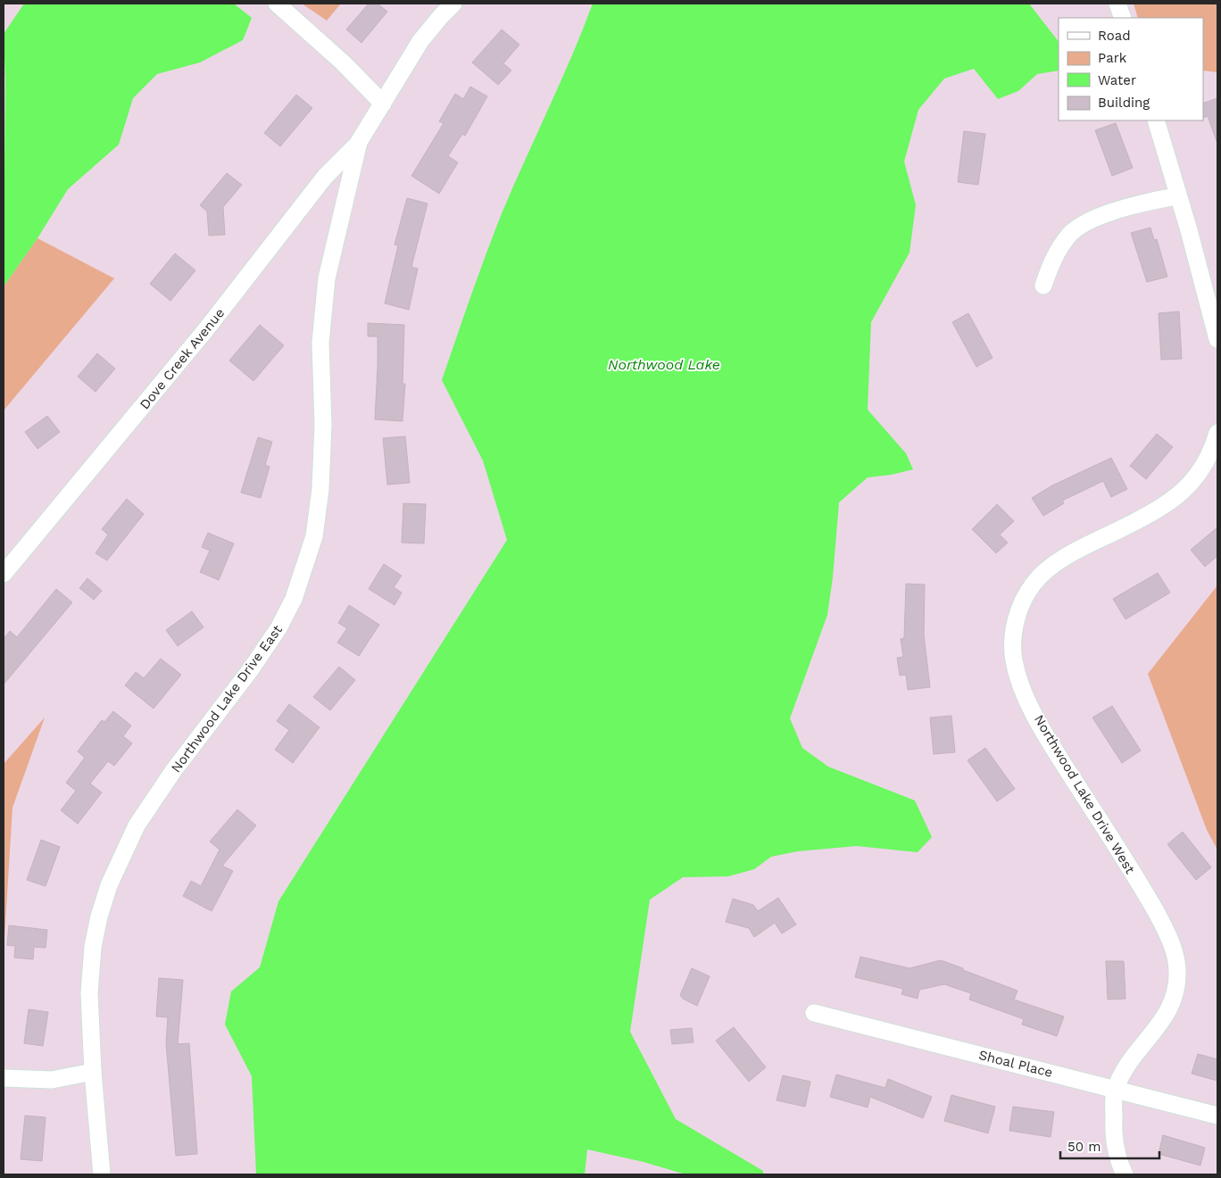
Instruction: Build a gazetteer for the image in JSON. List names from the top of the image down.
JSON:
{
  "streets": {
    "street": [
      "Dove Creek Avenue",
      "Northwood Lake Drive East",
      "Northwood Lake Drive West",
      "Shoal Place"
    ]
  },
  "crossings": [
    ["Dove Creek Avenue", "Northwood Lake Drive East"],
    ["Northwood Lake Drive West", "Shoal Place"]
  ],
  "water": ["Northwood Lake"],
  "legend": [
    "Road",
    "Park",
    "Water",
    "Building"
  ],
  "scale_bar": "50 m"
}
